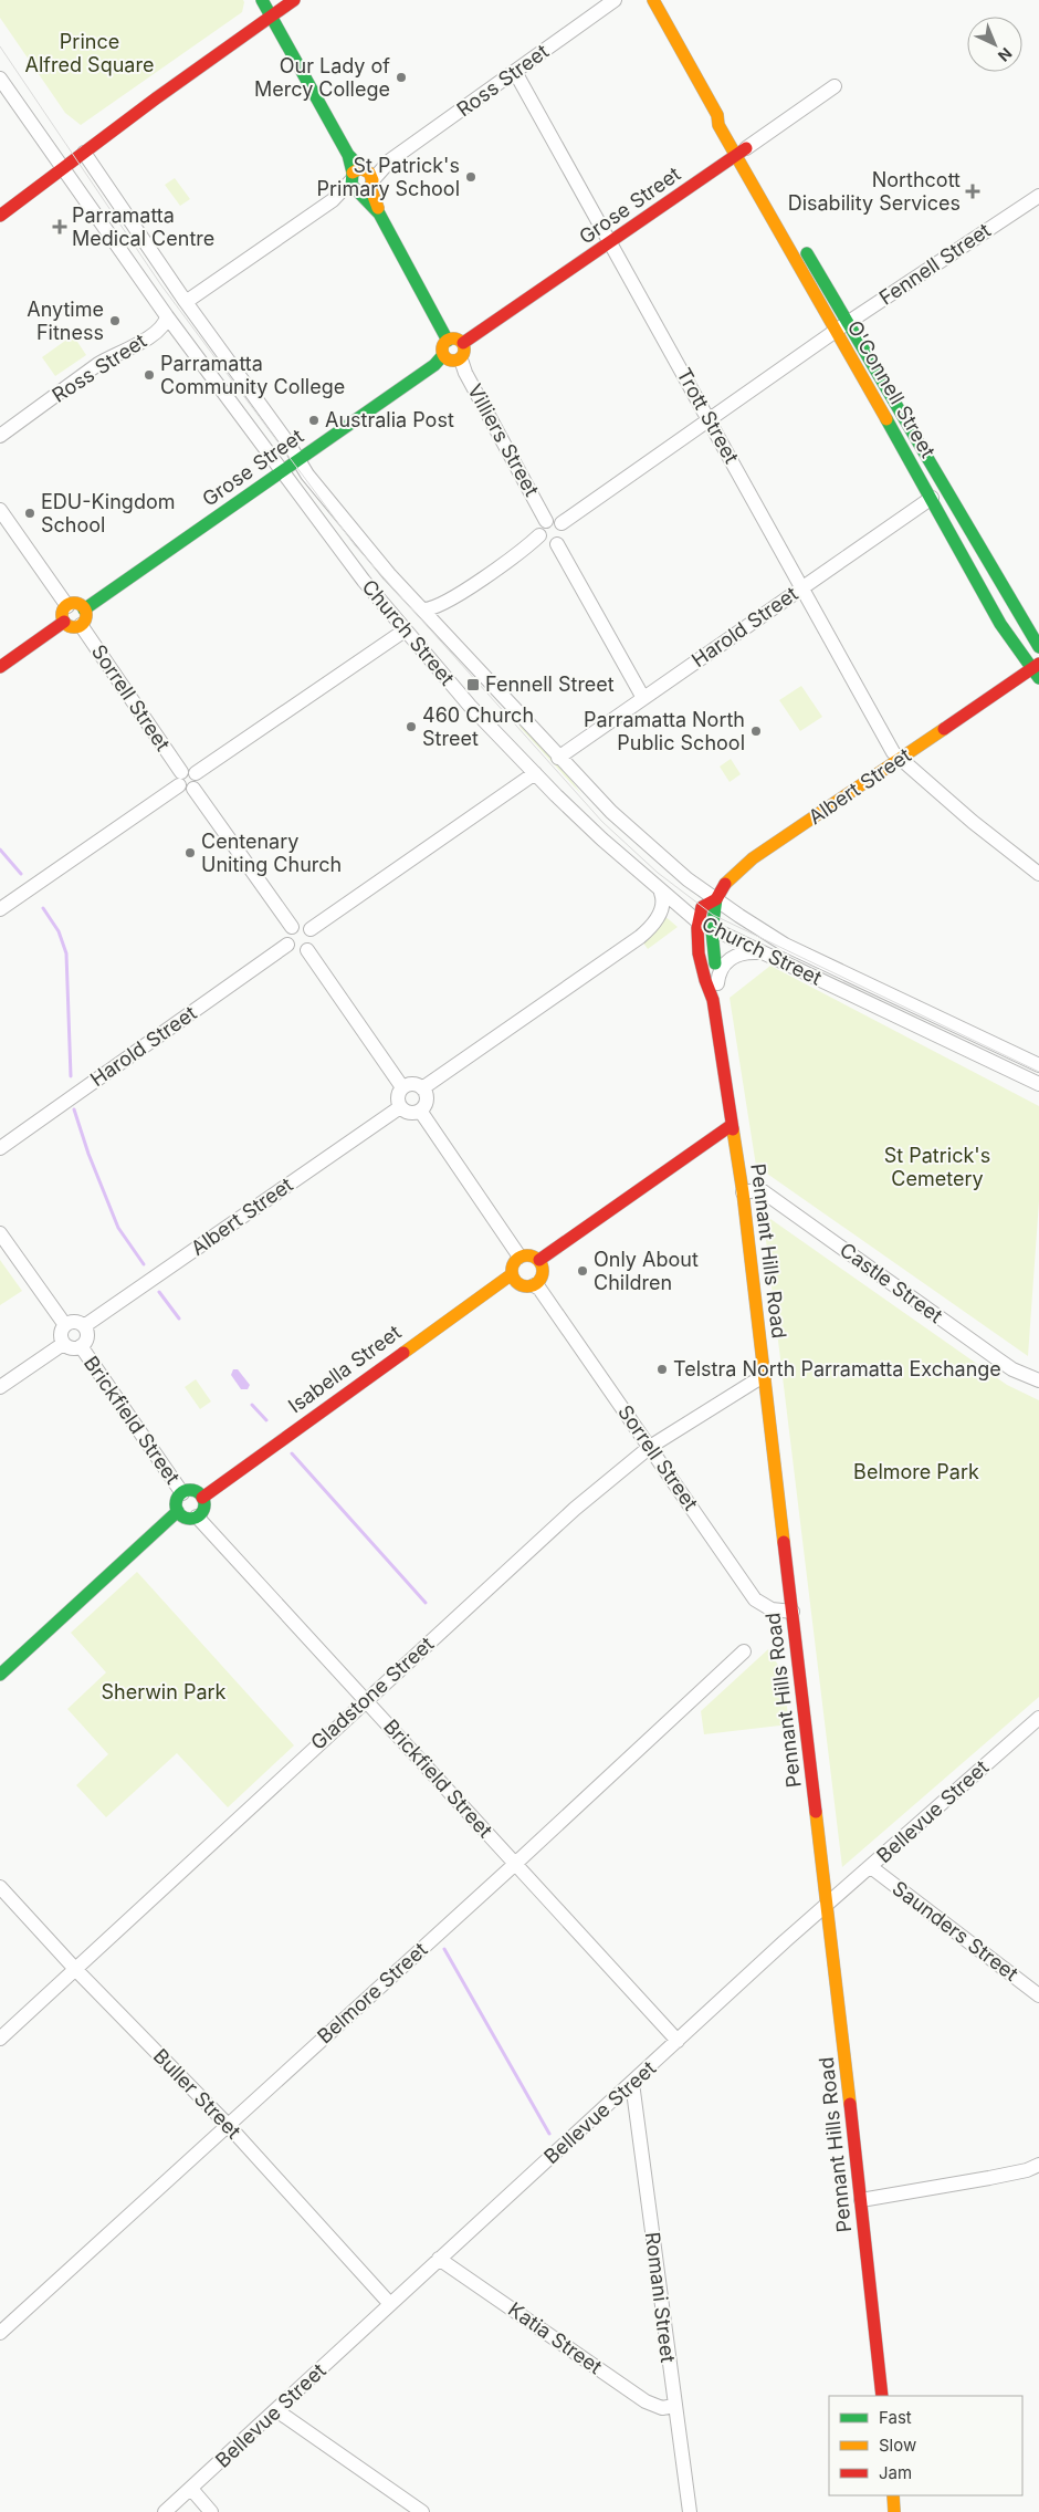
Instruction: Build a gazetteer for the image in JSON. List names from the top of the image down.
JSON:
{
  "streets": {
    "main road": [
      "Grose Street",
      "O'Connell Street",
      "Albert Street",
      "Pennant Hills Road",
      "Isabella Street"
    ],
    "street": [
      "Ross Street",
      "Fennell Street",
      "Trott Street",
      "Villiers Street",
      "Harold Street",
      "Church Street",
      "Sorrell Street",
      "Castle Street",
      "Brickfield Street",
      "Gladstone Street",
      "Bellevue Street",
      "Saunders Street",
      "Belmore Street",
      "Buller Street",
      "Romani Street",
      "Katia Street"
    ]
  },
  "crossings": [
    ["Ross Street", "Trott Street"],
    ["Ross Street", "Church Street"],
    ["Grose Street", "O'Connell Street"],
    ["Grose Street", "Trott Street"],
    ["Grose Street", "Villiers Street"],
    ["Grose Street", "Church Street"],
    ["Grose Street", "Sorrell Street"],
    ["Fennell Street", "O'Connell Street"],
    ["Fennell Street", "Trott Street"],
    ["Fennell Street", "Villiers Street"],
    ["O'Connell Street", "Harold Street"],
    ["O'Connell Street", "Albert Street"],
    ["Trott Street", "Harold Street"],
    ["Trott Street", "Albert Street"],
    ["Harold Street", "Church Street"],
    ["Church Street", "Albert Street"],
    ["Church Street", "Pennant Hills Road"],
    ["Sorrell Street", "Pennant Hills Road"],
    ["Sorrell Street", "Isabella Street"],
    ["Sorrell Street", "Gladstone Street"],
    ["Albert Street", "Pennant Hills Road"],
    ["Albert Street", "Brickfield Street"],
    ["Pennant Hills Road", "Castle Street"],
    ["Pennant Hills Road", "Gladstone Street"],
    ["Pennant Hills Road", "Bellevue Street"],
    ["Isabella Street", "Brickfield Street"],
    ["Brickfield Street", "Gladstone Street"],
    ["Brickfield Street", "Bellevue Street"],
    ["Brickfield Street", "Belmore Street"],
    ["Gladstone Street", "Buller Street"],
    ["Bellevue Street", "Saunders Street"],
    ["Bellevue Street", "Buller Street"],
    ["Bellevue Street", "Romani Street"],
    ["Bellevue Street", "Katia Street"],
    ["Belmore Street", "Buller Street"],
    ["Romani Street", "Katia Street"]
  ],
  "parks": [
    "Prince Alfred Square",
    "St Patrick's Cemetery",
    "Belmore Park",
    "Sherwin Park"
  ],
  "places": {
    "other": [
      "Our Lady of Mercy College",
      "St Patrick's Primary School",
      "Anytime Fitness",
      "Parramatta Community College",
      "Australia Post",
      "EDU-Kingdom School",
      "460 Church Street",
      "Parramatta North Public School",
      "Centenary Uniting Church",
      "Only About Children",
      "Telstra North Parramatta Exchange"
    ],
    "health": ["Northcott Disability Services", "Parramatta Medical Centre"],
    "transit": ["Fennell Street"]
  },
  "legend": ["Fast", "Slow", "Jam"],
  "north": "bottom right"
}
